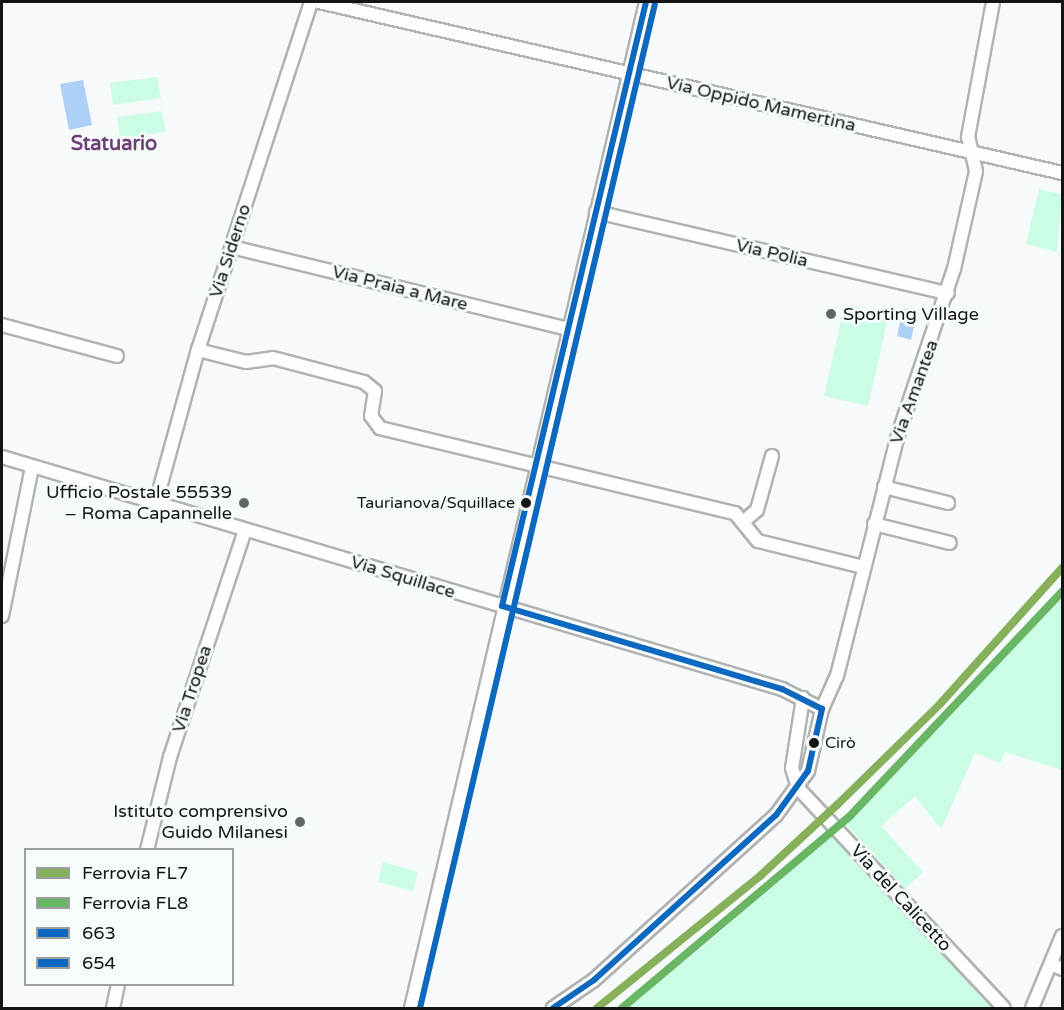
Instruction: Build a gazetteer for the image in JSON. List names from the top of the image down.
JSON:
{
  "streets": {
    "street": [
      "Via Oppido Mamertina",
      "Via Siderno",
      "Via Polia",
      "Via Praia a Mare",
      "Via Amantea",
      "Via Squillace",
      "Via Tropea",
      "Via del Calicetto"
    ]
  },
  "crossings": [
    ["Via Oppido Mamertina", "Via Amantea"],
    ["Via Siderno", "Via Praia a Mare"],
    ["Via Siderno", "Via Squillace"],
    ["Via Polia", "Via Amantea"],
    ["Via Amantea", "Via Squillace"],
    ["Via Amantea", "Via del Calicetto"],
    ["Via Squillace", "Via Tropea"]
  ],
  "districts": ["Statuario"],
  "places": [
    "Sporting Village",
    "Ufficio Postale 55539 – Roma Capannelle",
    "Taurianova/Squillace",
    "Cirò",
    "Istituto comprensivo Guido Milanesi"
  ],
  "lines": [
    "transit line 663",
    "transit line 654",
    "rail line FL7",
    "rail line FL8"
  ],
  "legend": [
    "Ferrovia FL7",
    "Ferrovia FL8",
    "663",
    "654"
  ]
}
